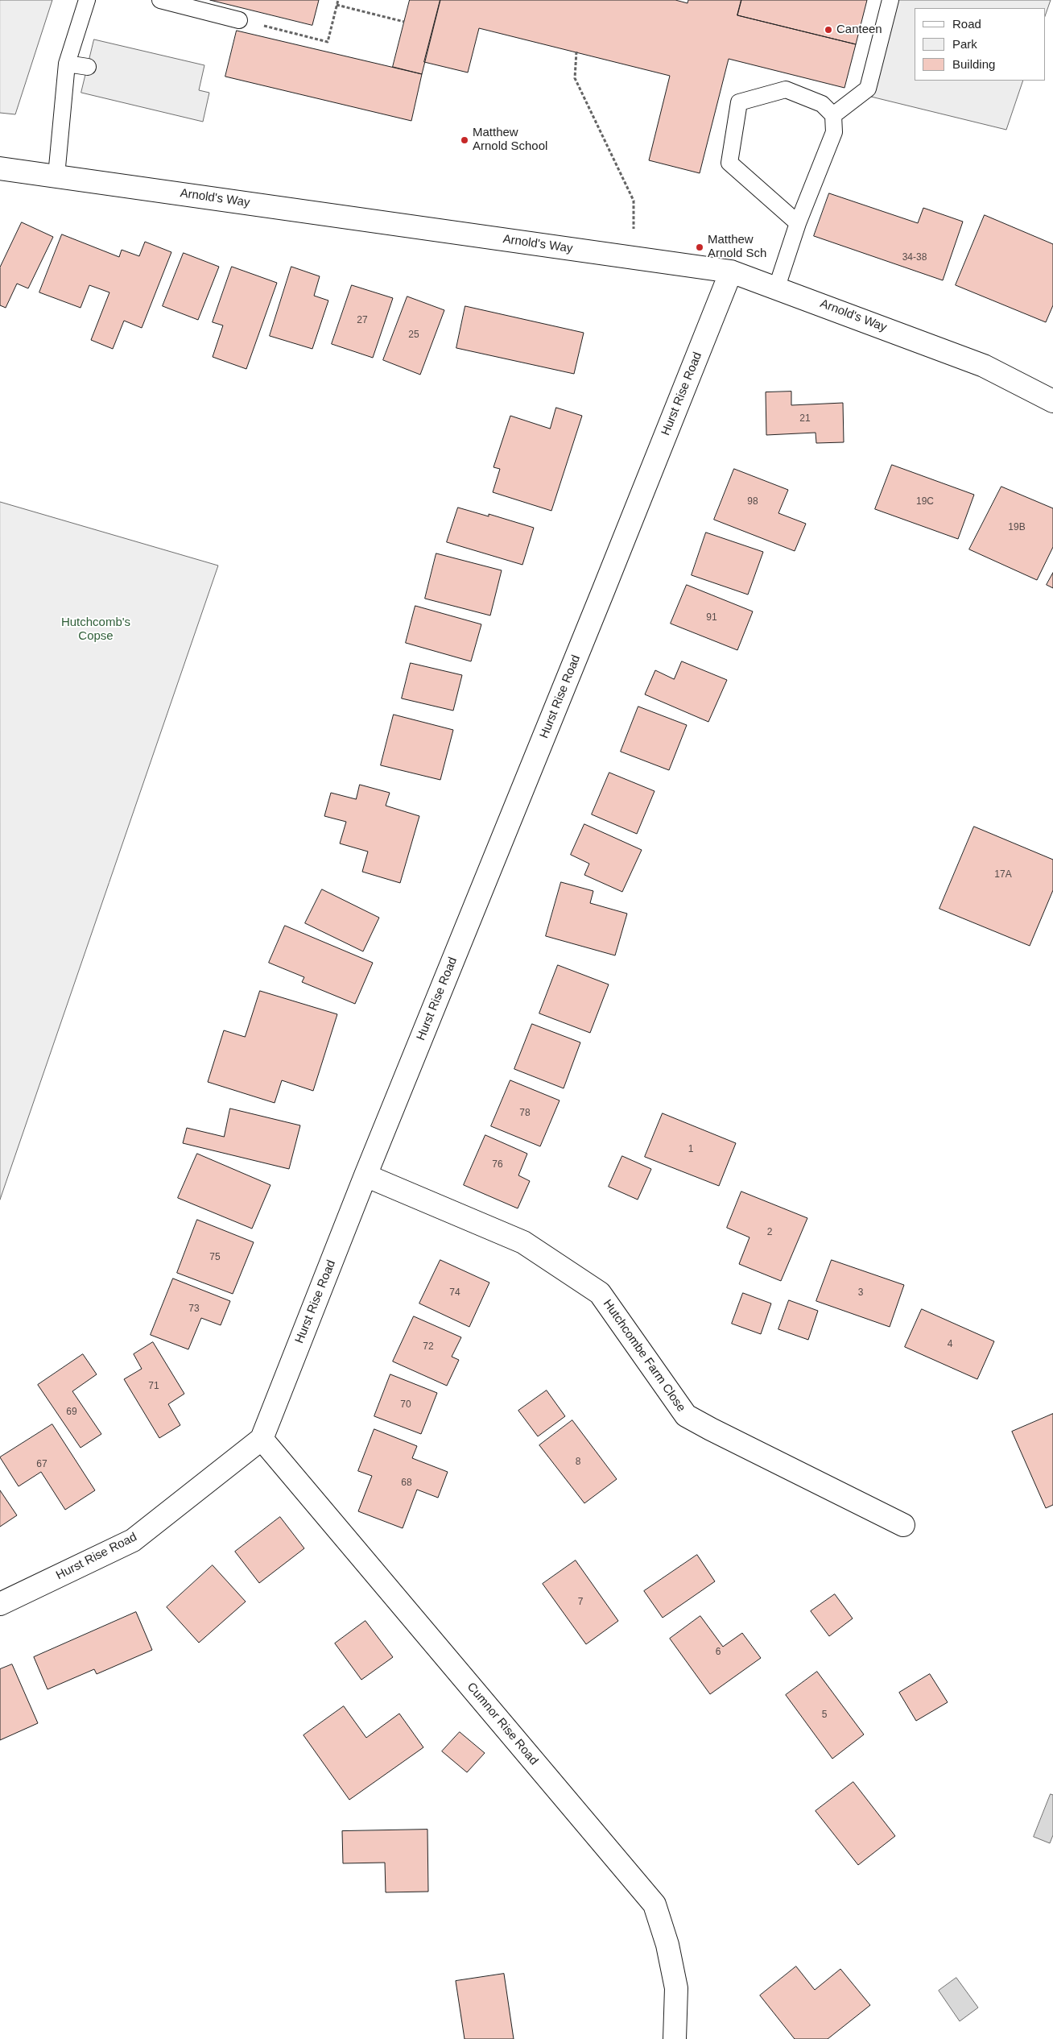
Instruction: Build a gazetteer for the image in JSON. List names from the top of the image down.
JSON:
{
  "streets": {
    "street": [
      "Arnold's Way",
      "Hurst Rise Road",
      "Hutchcombe Farm Close",
      "Cumnor Rise Road"
    ]
  },
  "crossings": [
    ["Arnold's Way", "Hurst Rise Road"],
    ["Hurst Rise Road", "Hutchcombe Farm Close"],
    ["Hurst Rise Road", "Cumnor Rise Road"]
  ],
  "parks": ["Hutchcomb's Copse"],
  "places": ["Canteen", "Matthew Arnold School", "Matthew Arnold Sch"],
  "house_numbers": [
    "34-38",
    "27",
    "25",
    "21",
    "98",
    "19C",
    "19B",
    "91",
    "17A",
    "78",
    "1",
    "76",
    "2",
    "75",
    "74",
    "3",
    "73",
    "4",
    "72",
    "71",
    "70",
    "69",
    "8",
    "67",
    "68",
    "7",
    "6",
    "5"
  ],
  "legend": ["Road", "Park", "Building"]
}
